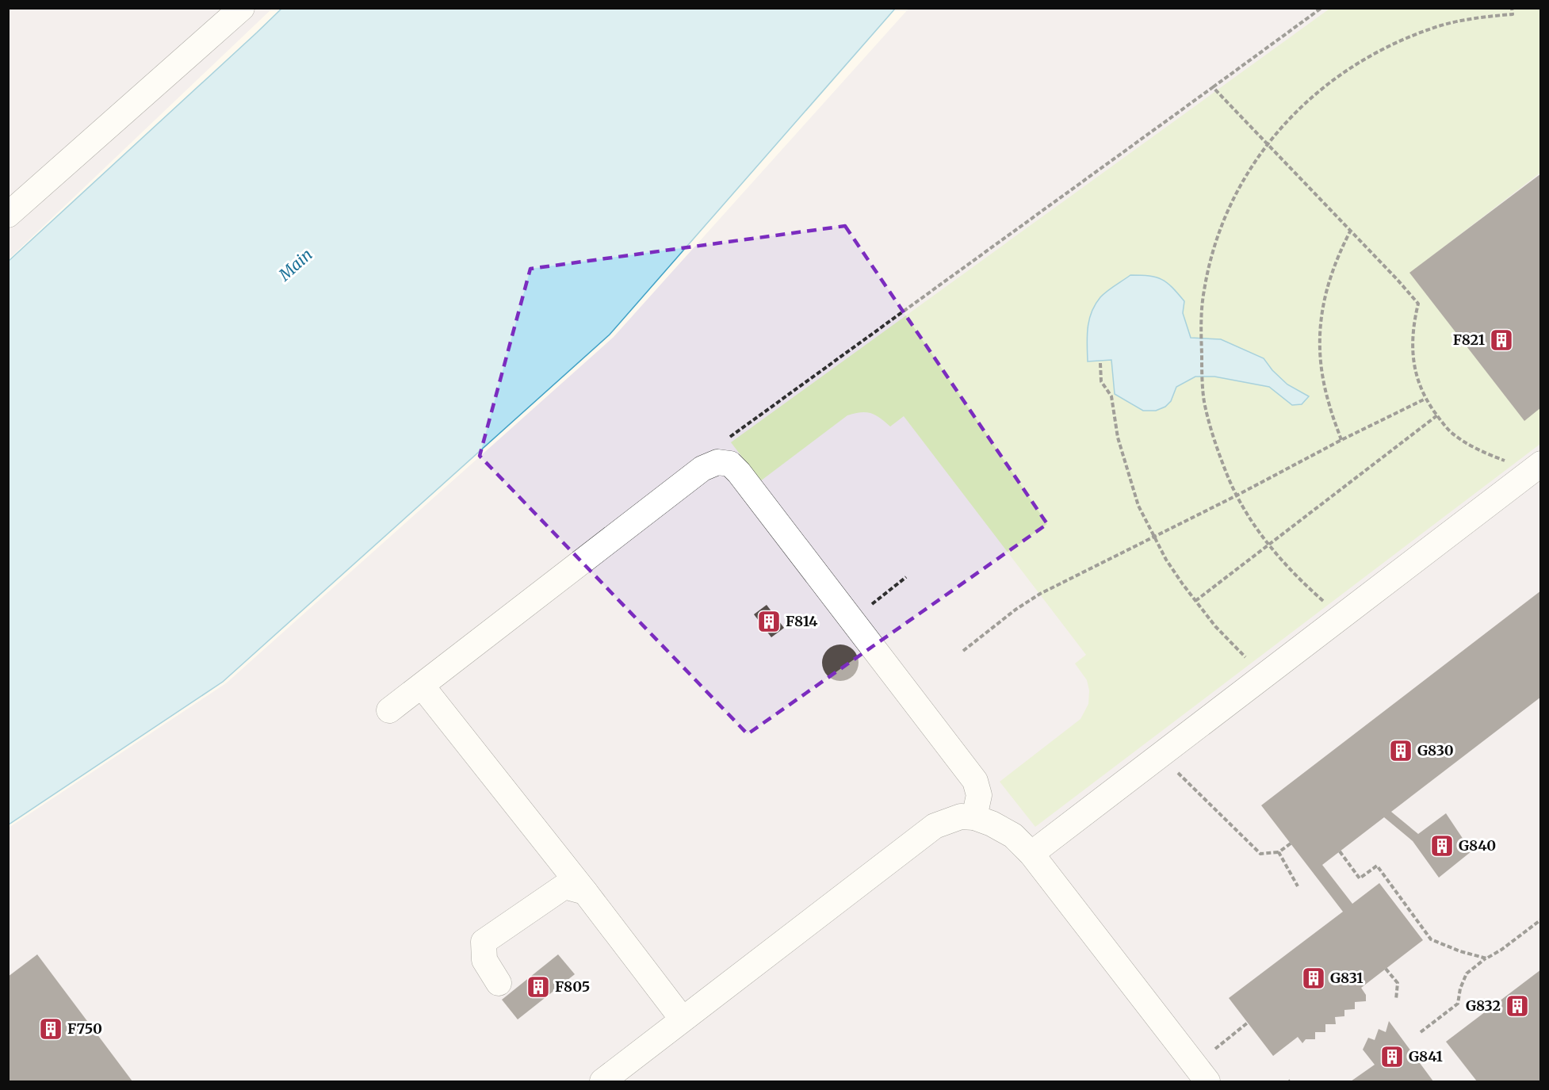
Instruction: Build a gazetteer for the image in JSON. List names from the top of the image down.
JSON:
{
  "water": ["Main"],
  "places": {
    "building": [
      "F821",
      "F814",
      "G830",
      "G840",
      "G831",
      "F805",
      "G832",
      "F750",
      "G841"
    ]
  }
}
